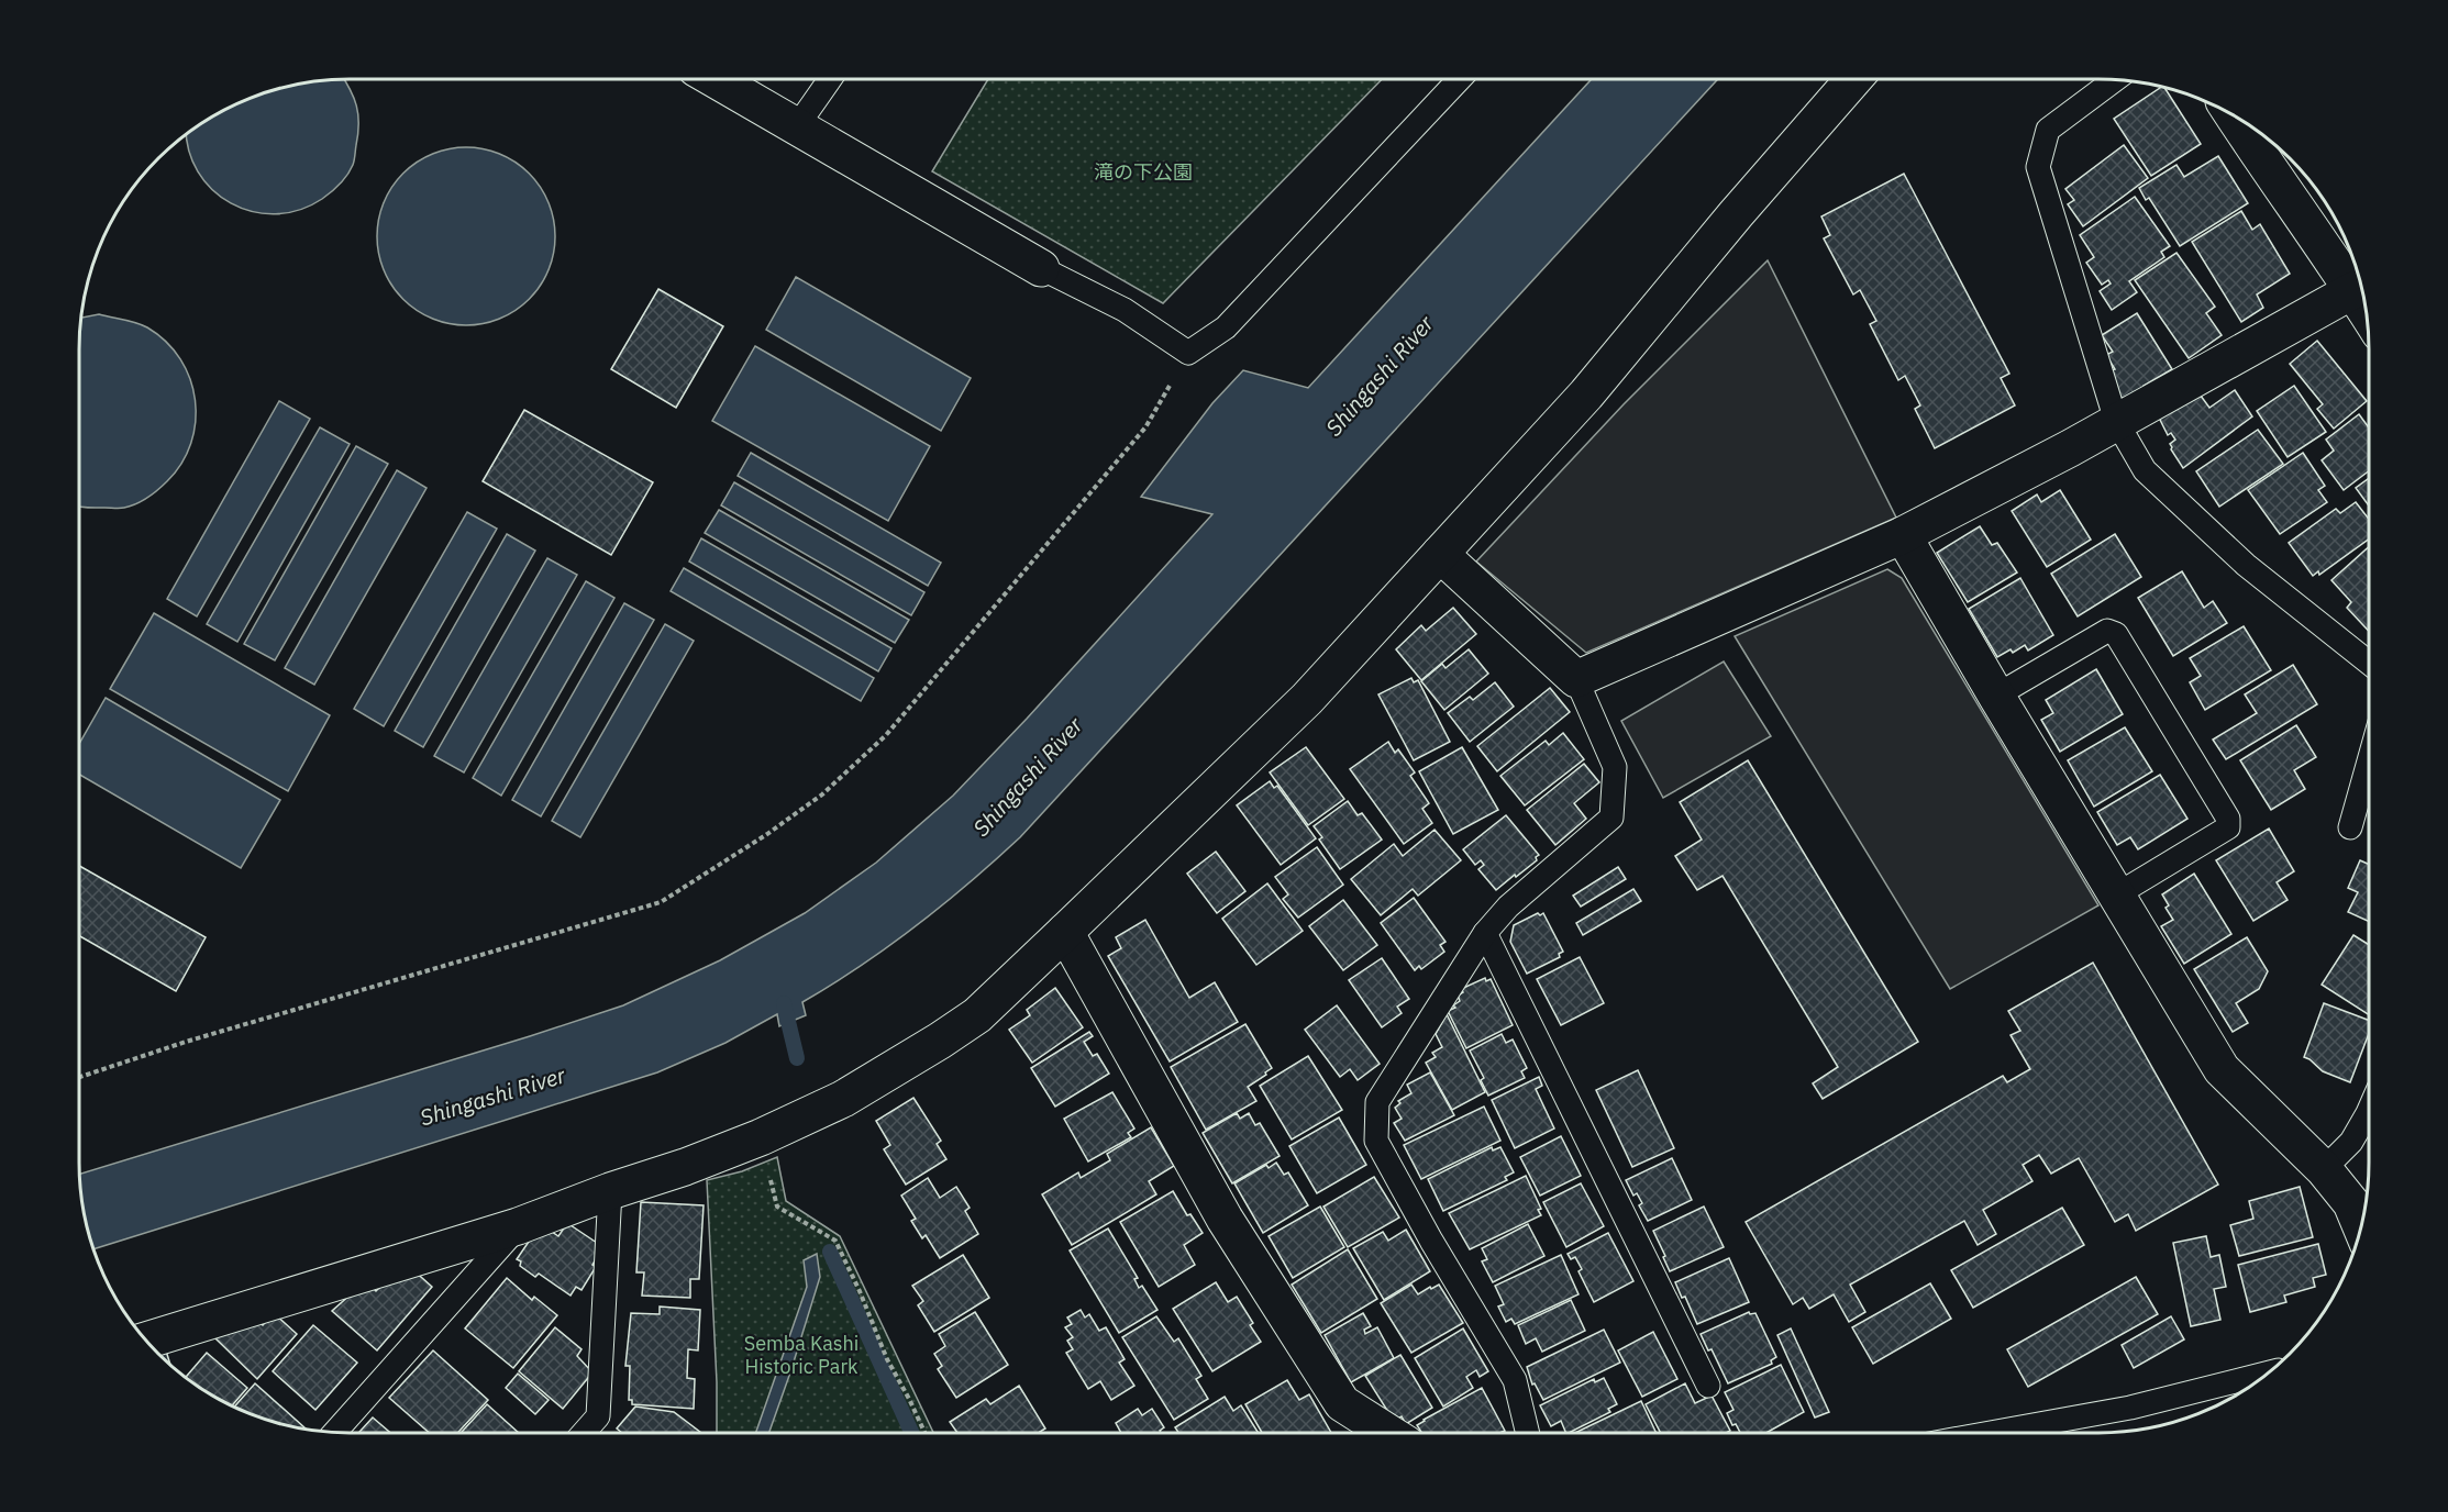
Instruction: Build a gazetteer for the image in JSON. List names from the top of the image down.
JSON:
{
  "water": ["Shingashi River"],
  "parks": ["滝の下公園", "Semba Kashi Historic Park"]
}
